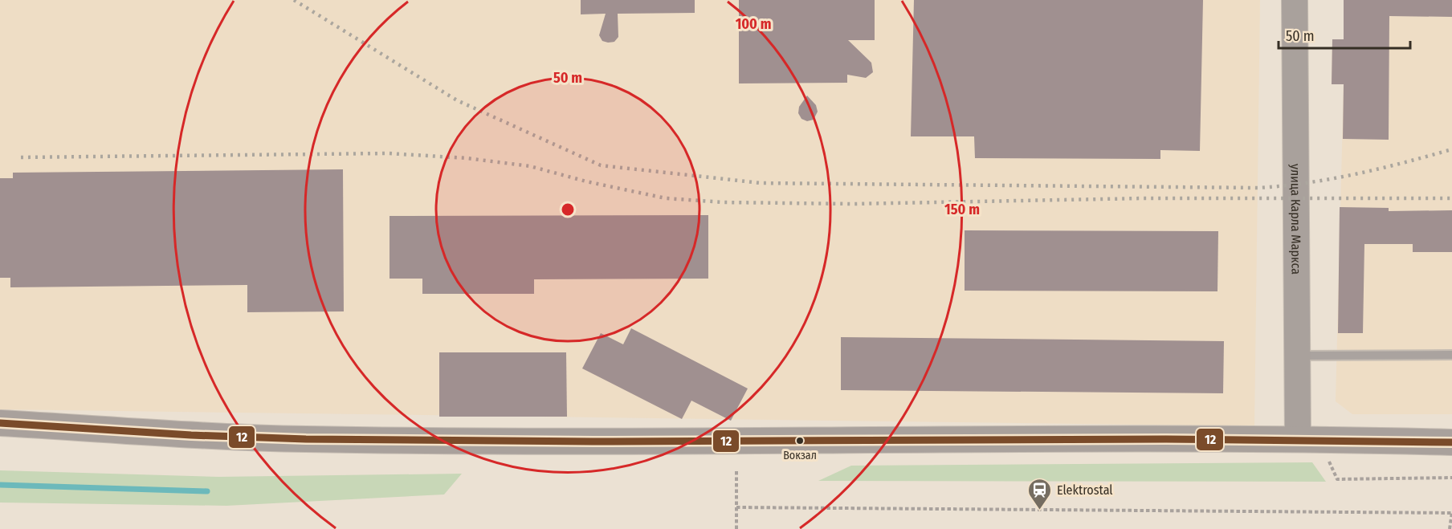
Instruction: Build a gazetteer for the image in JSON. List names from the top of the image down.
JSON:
{
  "streets": {
    "street": ["улица Карла Маркса"]
  },
  "places": {
    "other": ["Вокзал"],
    "station": ["Elektrostal"]
  },
  "lines": ["transit line 12"],
  "scale_bar": "50 m",
  "rings": ["100 m", "50 m", "150 m"]
}
